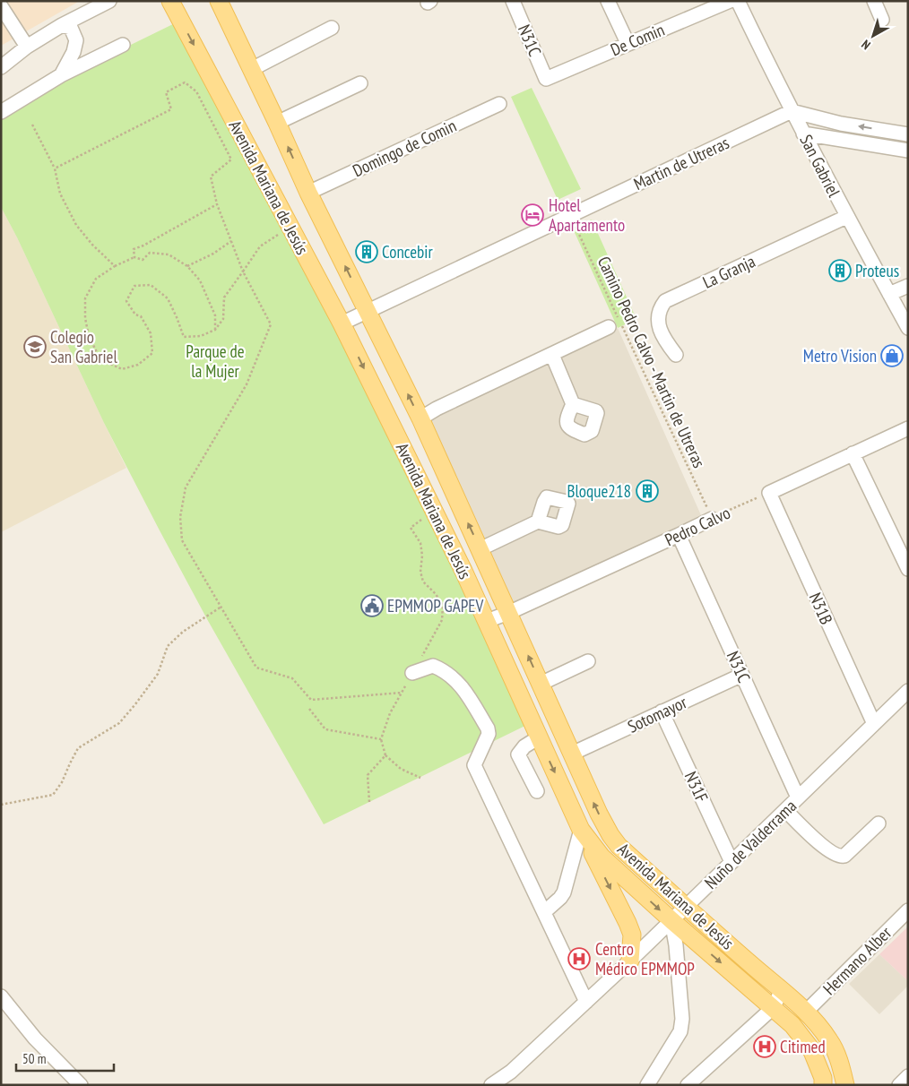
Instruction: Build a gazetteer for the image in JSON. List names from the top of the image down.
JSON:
{
  "streets": {
    "main road": ["Avenida Mariana de Jesús"],
    "street": [
      "De Comin",
      "N31C",
      "Domingo de Comin",
      "Martin de Utreras",
      "San Gabriel",
      "La Granja",
      "Pedro Calvo",
      "N31B",
      "Sotomayor",
      "N31F",
      "Nuño de Valderrama",
      "Hermano Alber"
    ],
    "path": ["Camino Pedro Calvo - Martin de Utreras"]
  },
  "crossings": [
    ["De Comin", "N31C"],
    ["N31C", "Pedro Calvo"],
    ["N31C", "Sotomayor"],
    ["N31C", "Nuño de Valderrama"],
    ["Domingo de Comin", "Avenida Mariana de Jesús"],
    ["Martin de Utreras", "San Gabriel"],
    ["Martin de Utreras", "Avenida Mariana de Jesús"],
    ["Martin de Utreras", "Camino Pedro Calvo - Martin de Utreras"],
    ["San Gabriel", "La Granja"],
    ["Avenida Mariana de Jesús", "Pedro Calvo"],
    ["Avenida Mariana de Jesús", "Sotomayor"],
    ["Avenida Mariana de Jesús", "Nuño de Valderrama"],
    ["Avenida Mariana de Jesús", "Hermano Alber"],
    ["Camino Pedro Calvo - Martin de Utreras", "Pedro Calvo"],
    ["Pedro Calvo", "N31B"],
    ["N31B", "Nuño de Valderrama"],
    ["Sotomayor", "N31F"],
    ["N31F", "Nuño de Valderrama"]
  ],
  "parks": ["Parque de la Mujer"],
  "places": {
    "hotel": ["Hotel Apartamento"],
    "building": ["Concebir", "Proteus", "Bloque218"],
    "school or university": ["Colegio San Gabriel"],
    "shop": ["Metro Vision"],
    "public building": ["EPMMOP GAPEV"],
    "hospital": ["Centro Médico EPMMOP", "Citimed"]
  },
  "scale_bar": "50 m",
  "north": "bottom left"
}
